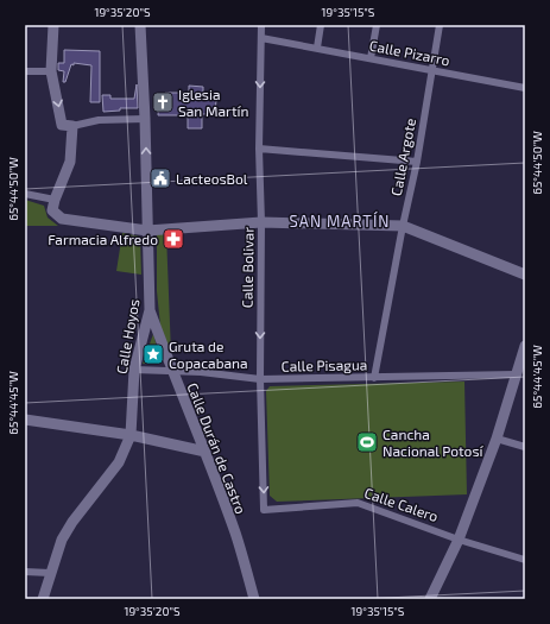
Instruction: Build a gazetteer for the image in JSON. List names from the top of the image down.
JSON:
{
  "streets": {
    "main road": ["Calle Hoyos", "Calle Durán de Castro"],
    "street": [
      "Calle Pizarro",
      "Calle Argote",
      "Calle Bolivar",
      "Calle Pisagua",
      "Calle Calero"
    ]
  },
  "crossings": [
    ["Calle Pizarro", "Calle Argote"],
    ["Calle Pizarro", "Calle Bolivar"],
    ["Calle Argote", "Calle Pisagua"],
    ["Calle Bolivar", "Calle Pisagua"],
    ["Calle Bolivar", "Calle Calero"],
    ["Calle Hoyos", "Calle Pisagua"],
    ["Calle Hoyos", "Calle Durán de Castro"],
    ["Calle Pisagua", "Calle Durán de Castro"]
  ],
  "one_way": ["Calle Bolivar"],
  "districts": ["SAN MARTÍN"],
  "places": {
    "church": ["Iglesia San Martín"],
    "public building": ["LacteosBol"],
    "pharmacy": ["Farmacia Alfredo"],
    "place": ["Gruta de Copacabana"],
    "sports": ["Cancha Nacional Potosí"]
  },
  "coordinates": [
    "19°35'20\"S",
    "19°35'15\"S",
    "65°44'50\"W",
    "65°44'45\"W"
  ]
}
